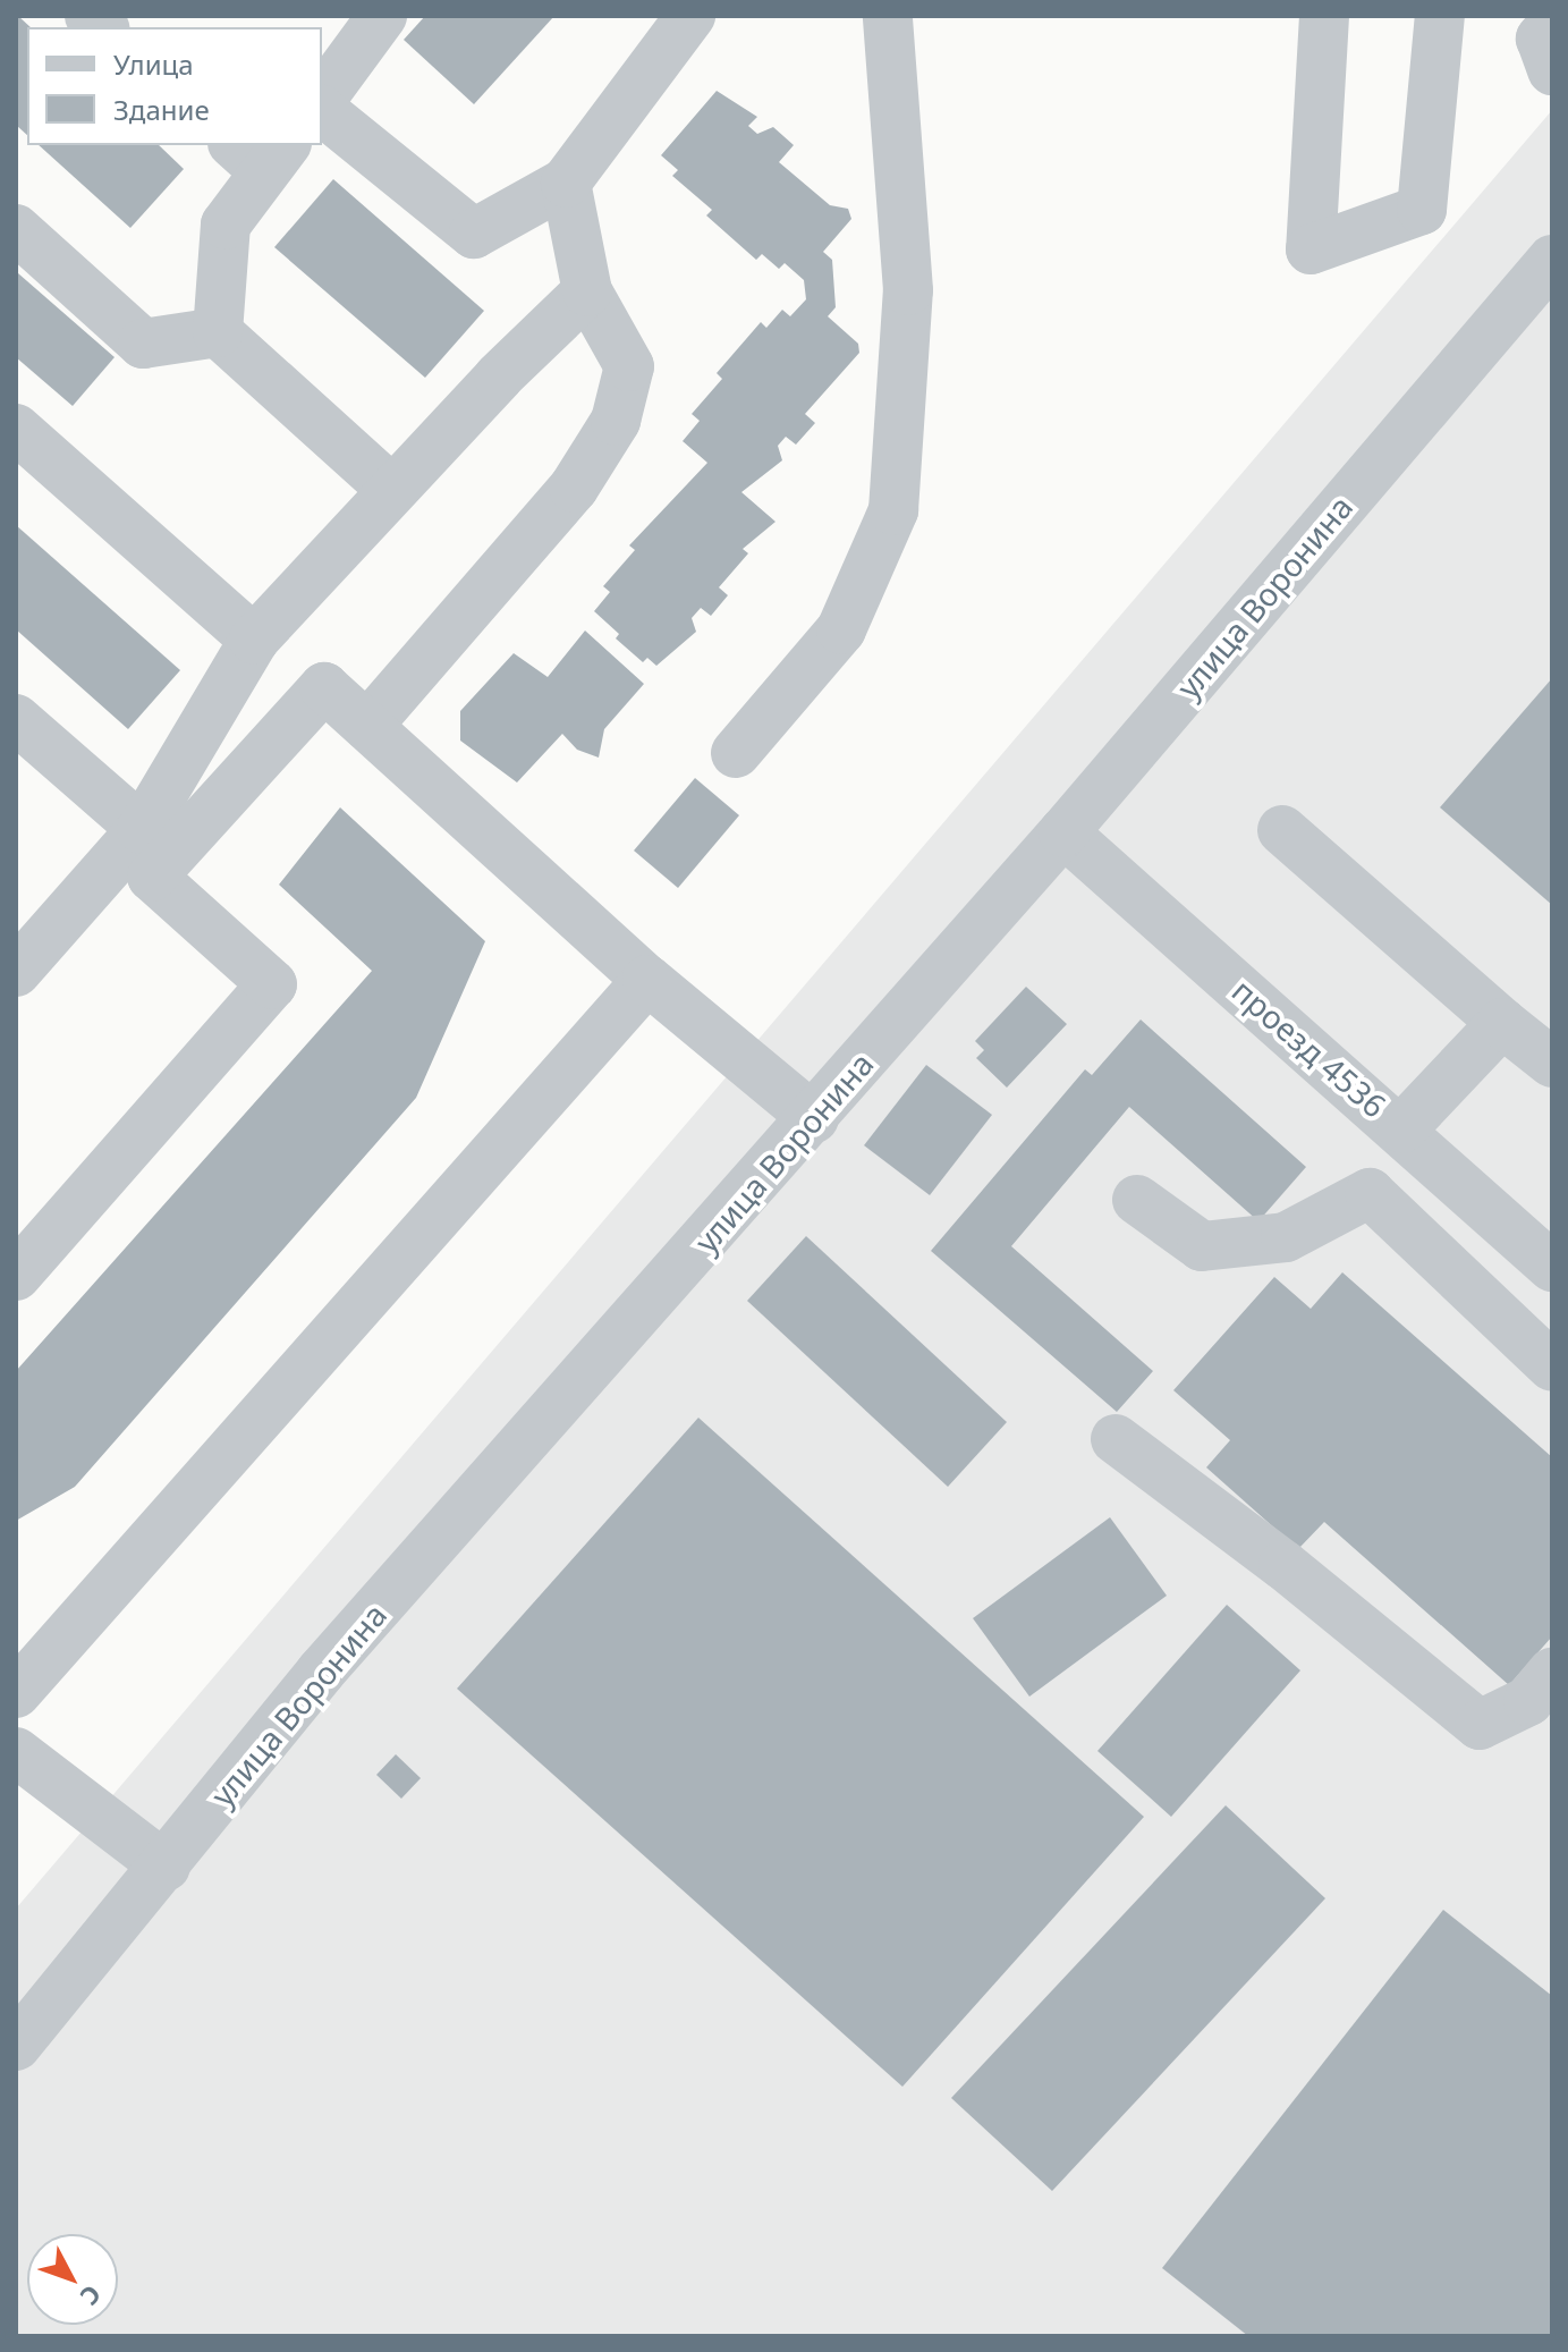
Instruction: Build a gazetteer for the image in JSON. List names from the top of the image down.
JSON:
{
  "streets": {
    "street": ["улица Воронина", "проезд 4536"]
  },
  "crossings": [
    ["улица Воронина", "проезд 4536"]
  ],
  "legend": ["Улица", "Здание"],
  "north": "bottom right"
}
